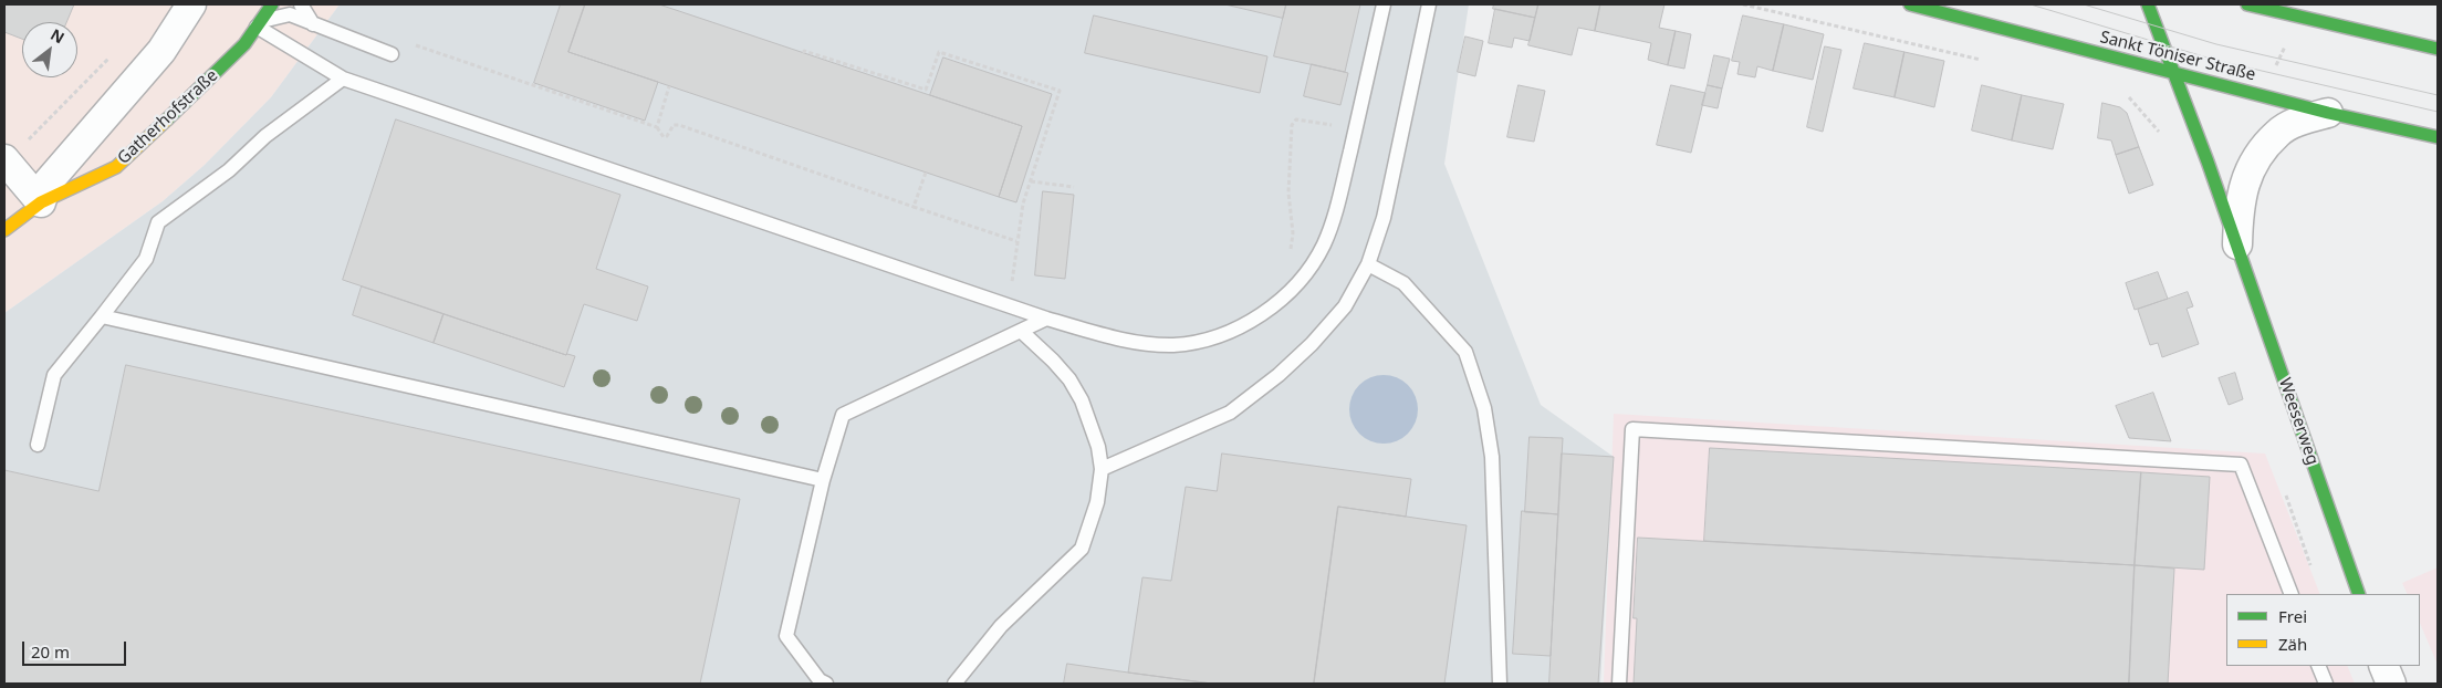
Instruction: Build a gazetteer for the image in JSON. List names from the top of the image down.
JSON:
{
  "streets": {
    "street": ["Sankt Töniser Straße", "Gatherhofstraße", "Weeserweg"]
  },
  "crossings": [
    ["Sankt Töniser Straße", "Weeserweg"]
  ],
  "legend": ["Frei", "Zäh"],
  "scale_bar": "20 m",
  "north": "top right"
}
